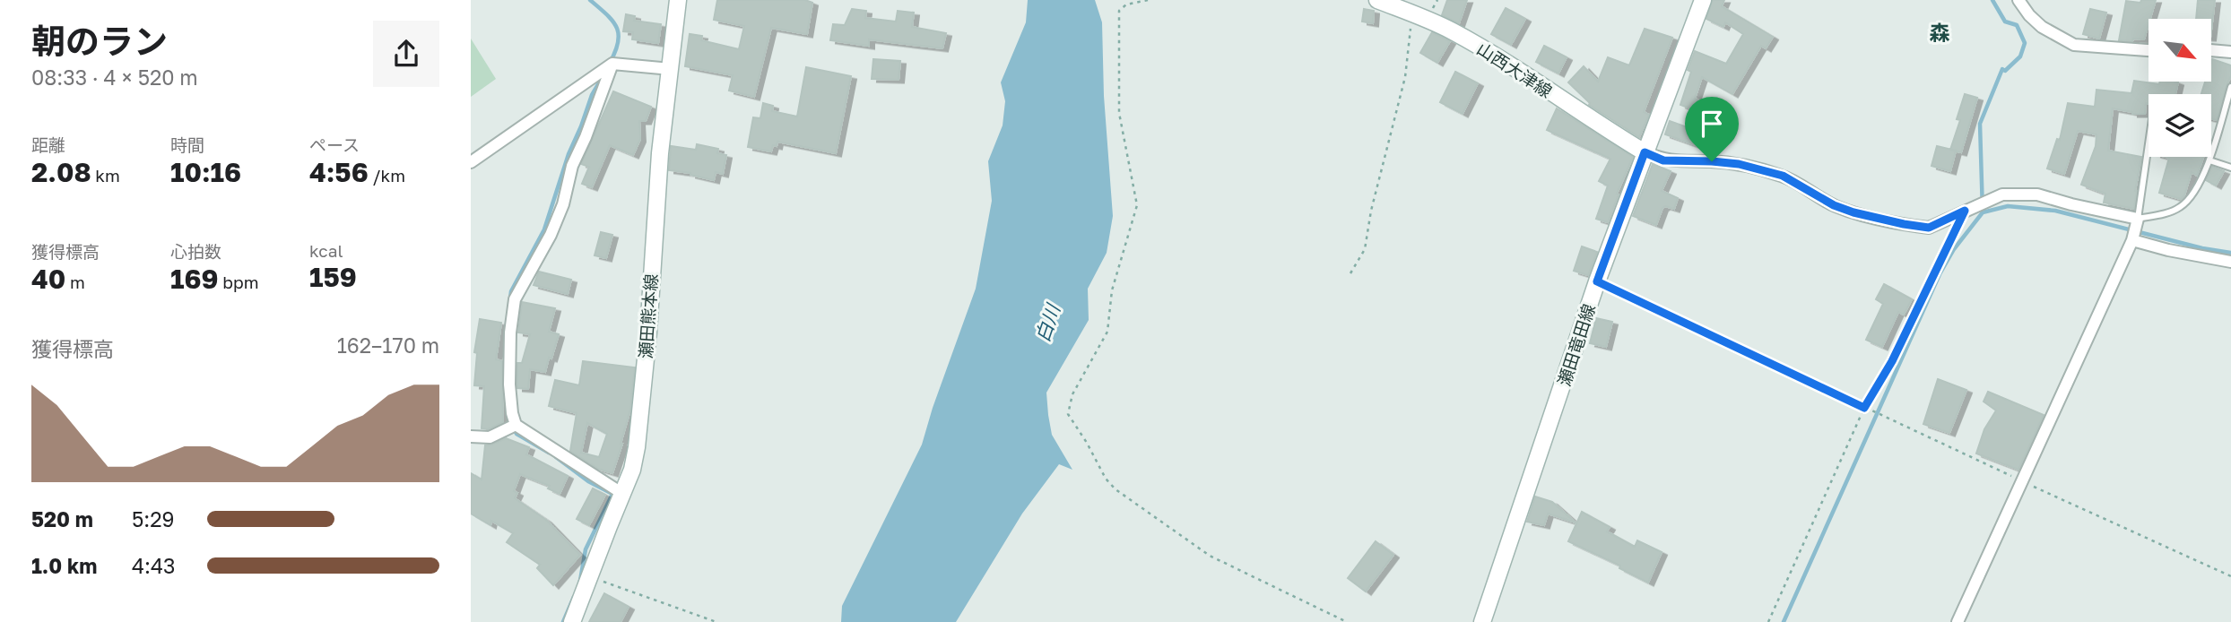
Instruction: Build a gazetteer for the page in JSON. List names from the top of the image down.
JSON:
{
  "streets": {
    "main road": ["山西大津線", "瀬田熊本線", "瀬田竜田線"]
  },
  "crossings": [
    ["山西大津線", "瀬田竜田線"]
  ],
  "districts": ["森"],
  "water": ["白川"],
  "north": "bottom right",
  "page": {
    "heading": ["朝のラン", "08:33 · 4 × 520 m"],
    "stats": [
      ["距離", "2.08 km"],
      ["時間", "10:16"],
      ["ペース", "4:56 /km"],
      ["獲得標高", "40 m"],
      ["心拍数", "169 bpm"],
      ["kcal", "159"]
    ],
    "chart": ["獲得標高", "162–170 m"],
    "list": [
      {
        "name": "520 m",
        "note": "5:29"
      },
      {
        "name": "1.0 km",
        "note": "4:43"
      }
    ]
  }
}
